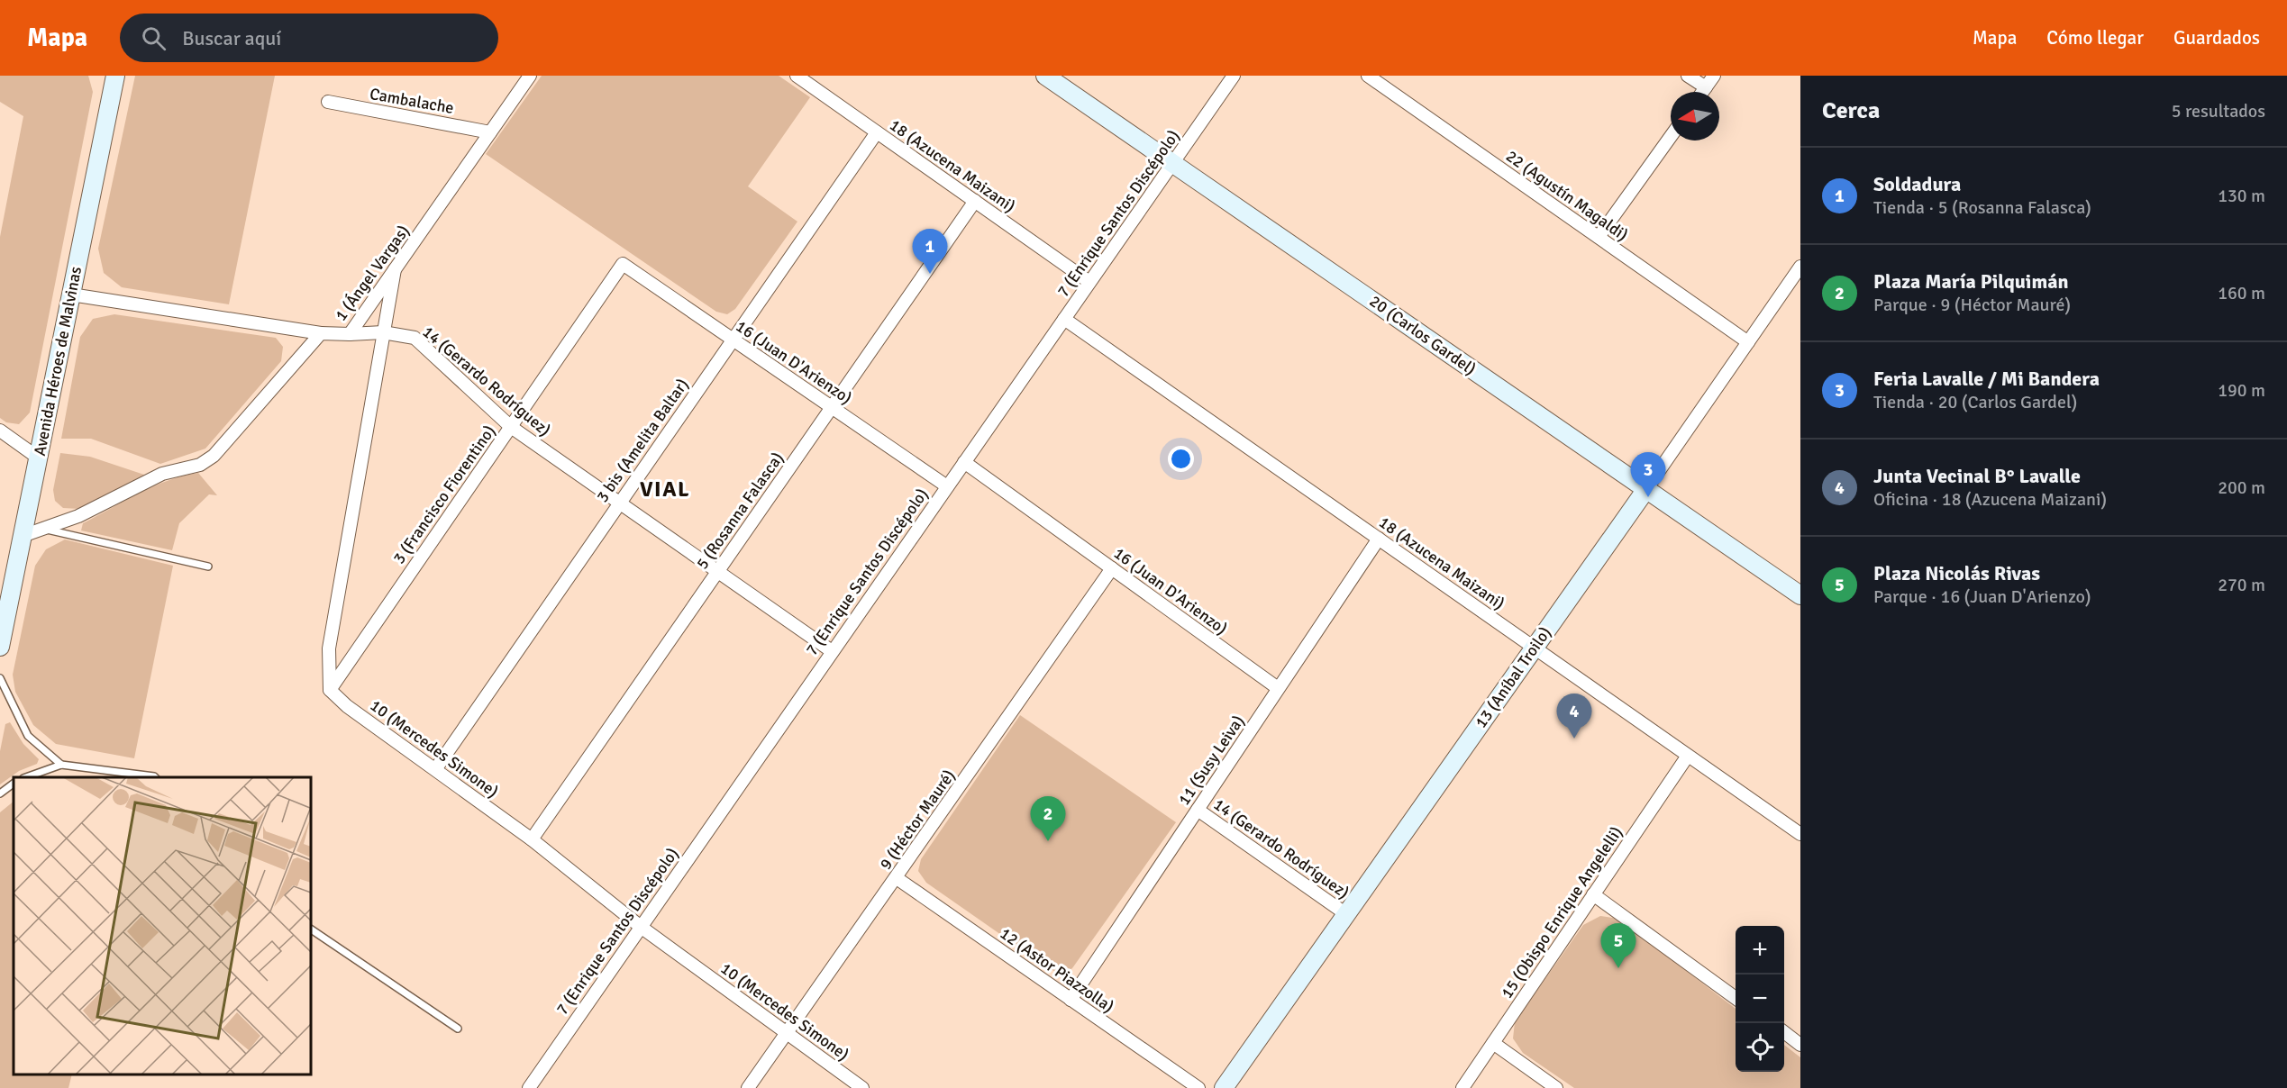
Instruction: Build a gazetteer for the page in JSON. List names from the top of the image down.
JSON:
{
  "streets": {
    "street": [
      "Cambalache",
      "18 (Azucena Maizani)",
      "22 (Agustín Magaldi)",
      "7 (Enrique Santos Discépolo)",
      "1 (Ángel Vargas)",
      "20 (Carlos Gardel)",
      "Avenida Héroes de Malvinas",
      "16 (Juan D'Arienzo)",
      "14 (Gerardo Rodríguez)",
      "3 bis (Amelita Baltar)",
      "3 (Francisco Fiorentino)",
      "5 (Rosanna Falasca)",
      "13 (Aníbal Troilo)",
      "10 (Mercedes Simone)",
      "11 (Susy Leiva)",
      "9 (Héctor Mauré)",
      "15 (Obispo Enrique Angelelli)",
      "12 (Astor Piazzolla)"
    ]
  },
  "crossings": [
    ["Cambalache", "1 (Ángel Vargas)"],
    ["18 (Azucena Maizani)", "7 (Enrique Santos Discépolo)"],
    ["18 (Azucena Maizani)", "3 bis (Amelita Baltar)"],
    ["18 (Azucena Maizani)", "5 (Rosanna Falasca)"],
    ["18 (Azucena Maizani)", "13 (Aníbal Troilo)"],
    ["18 (Azucena Maizani)", "11 (Susy Leiva)"],
    ["18 (Azucena Maizani)", "15 (Obispo Enrique Angelelli)"],
    ["22 (Agustín Magaldi)", "13 (Aníbal Troilo)"],
    ["7 (Enrique Santos Discépolo)", "20 (Carlos Gardel)"],
    ["7 (Enrique Santos Discépolo)", "16 (Juan D'Arienzo)"],
    ["7 (Enrique Santos Discépolo)", "14 (Gerardo Rodríguez)"],
    ["7 (Enrique Santos Discépolo)", "10 (Mercedes Simone)"],
    ["1 (Ángel Vargas)", "Avenida Héroes de Malvinas"],
    ["1 (Ángel Vargas)", "14 (Gerardo Rodríguez)"],
    ["20 (Carlos Gardel)", "13 (Aníbal Troilo)"],
    ["16 (Juan D'Arienzo)", "3 bis (Amelita Baltar)"],
    ["16 (Juan D'Arienzo)", "3 (Francisco Fiorentino)"],
    ["16 (Juan D'Arienzo)", "5 (Rosanna Falasca)"],
    ["16 (Juan D'Arienzo)", "11 (Susy Leiva)"],
    ["16 (Juan D'Arienzo)", "9 (Héctor Mauré)"],
    ["14 (Gerardo Rodríguez)", "3 bis (Amelita Baltar)"],
    ["14 (Gerardo Rodríguez)", "3 (Francisco Fiorentino)"],
    ["14 (Gerardo Rodríguez)", "5 (Rosanna Falasca)"],
    ["14 (Gerardo Rodríguez)", "13 (Aníbal Troilo)"],
    ["14 (Gerardo Rodríguez)", "11 (Susy Leiva)"],
    ["3 bis (Amelita Baltar)", "10 (Mercedes Simone)"],
    ["3 (Francisco Fiorentino)", "10 (Mercedes Simone)"],
    ["5 (Rosanna Falasca)", "10 (Mercedes Simone)"],
    ["10 (Mercedes Simone)", "9 (Héctor Mauré)"],
    ["11 (Susy Leiva)", "12 (Astor Piazzolla)"],
    ["9 (Héctor Mauré)", "12 (Astor Piazzolla)"]
  ],
  "districts": ["VIAL"],
  "north": "left",
  "page": {
    "header": "Mapa",
    "search": "Buscar aquí",
    "nav": ["Mapa", "Cómo llegar", "Guardados"],
    "heading": ["Cerca", "5 resultados"],
    "list": [
      {
        "mark": "1",
        "name": "Soldadura",
        "note": "Tienda · 5 (Rosanna Falasca)",
        "value": "130 m"
      },
      {
        "mark": "2",
        "name": "Plaza María Pilquimán",
        "note": "Parque · 9 (Héctor Mauré)",
        "value": "160 m"
      },
      {
        "mark": "3",
        "name": "Feria Lavalle / Mi Bandera",
        "note": "Tienda · 20 (Carlos Gardel)",
        "value": "190 m"
      },
      {
        "mark": "4",
        "name": "Junta Vecinal B° Lavalle",
        "note": "Oficina · 18 (Azucena Maizani)",
        "value": "200 m"
      },
      {
        "mark": "5",
        "name": "Plaza Nicolás Rivas",
        "note": "Parque · 16 (Juan D'Arienzo)",
        "value": "270 m"
      }
    ],
    "pins": [
      "1",
      "3",
      "4",
      "2",
      "5"
    ],
    "map_buttons": ["+", "−"]
  }
}
